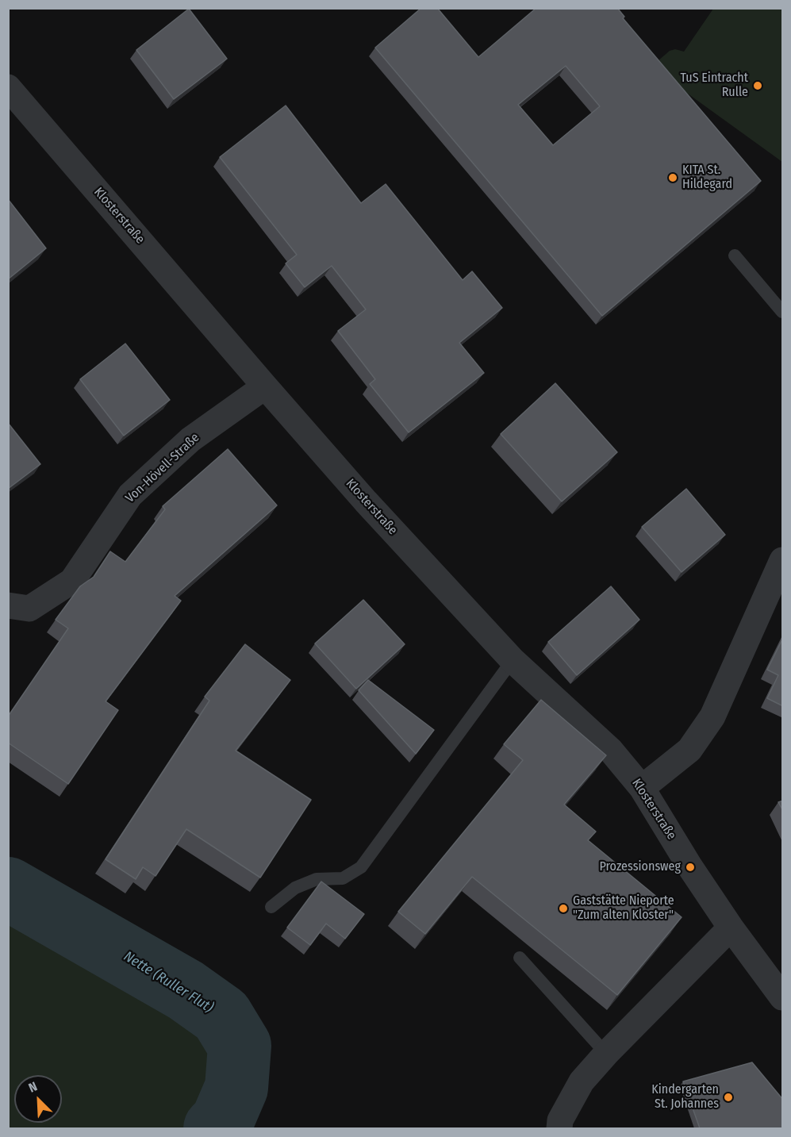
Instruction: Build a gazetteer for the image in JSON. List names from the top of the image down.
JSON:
{
  "streets": {
    "street": ["Klosterstraße", "Von-Hövell-Straße"]
  },
  "crossings": [
    ["Klosterstraße", "Von-Hövell-Straße"]
  ],
  "water": ["Nette (Ruller Flut)"],
  "places": [
    "TuS Eintracht Rulle",
    "KITA St. Hildegard",
    "Prozessionsweg",
    "Gaststätte Nieporte \"Zum alten Kloster\"",
    "Kindergarten St. Johannes"
  ],
  "north": "top left"
}
